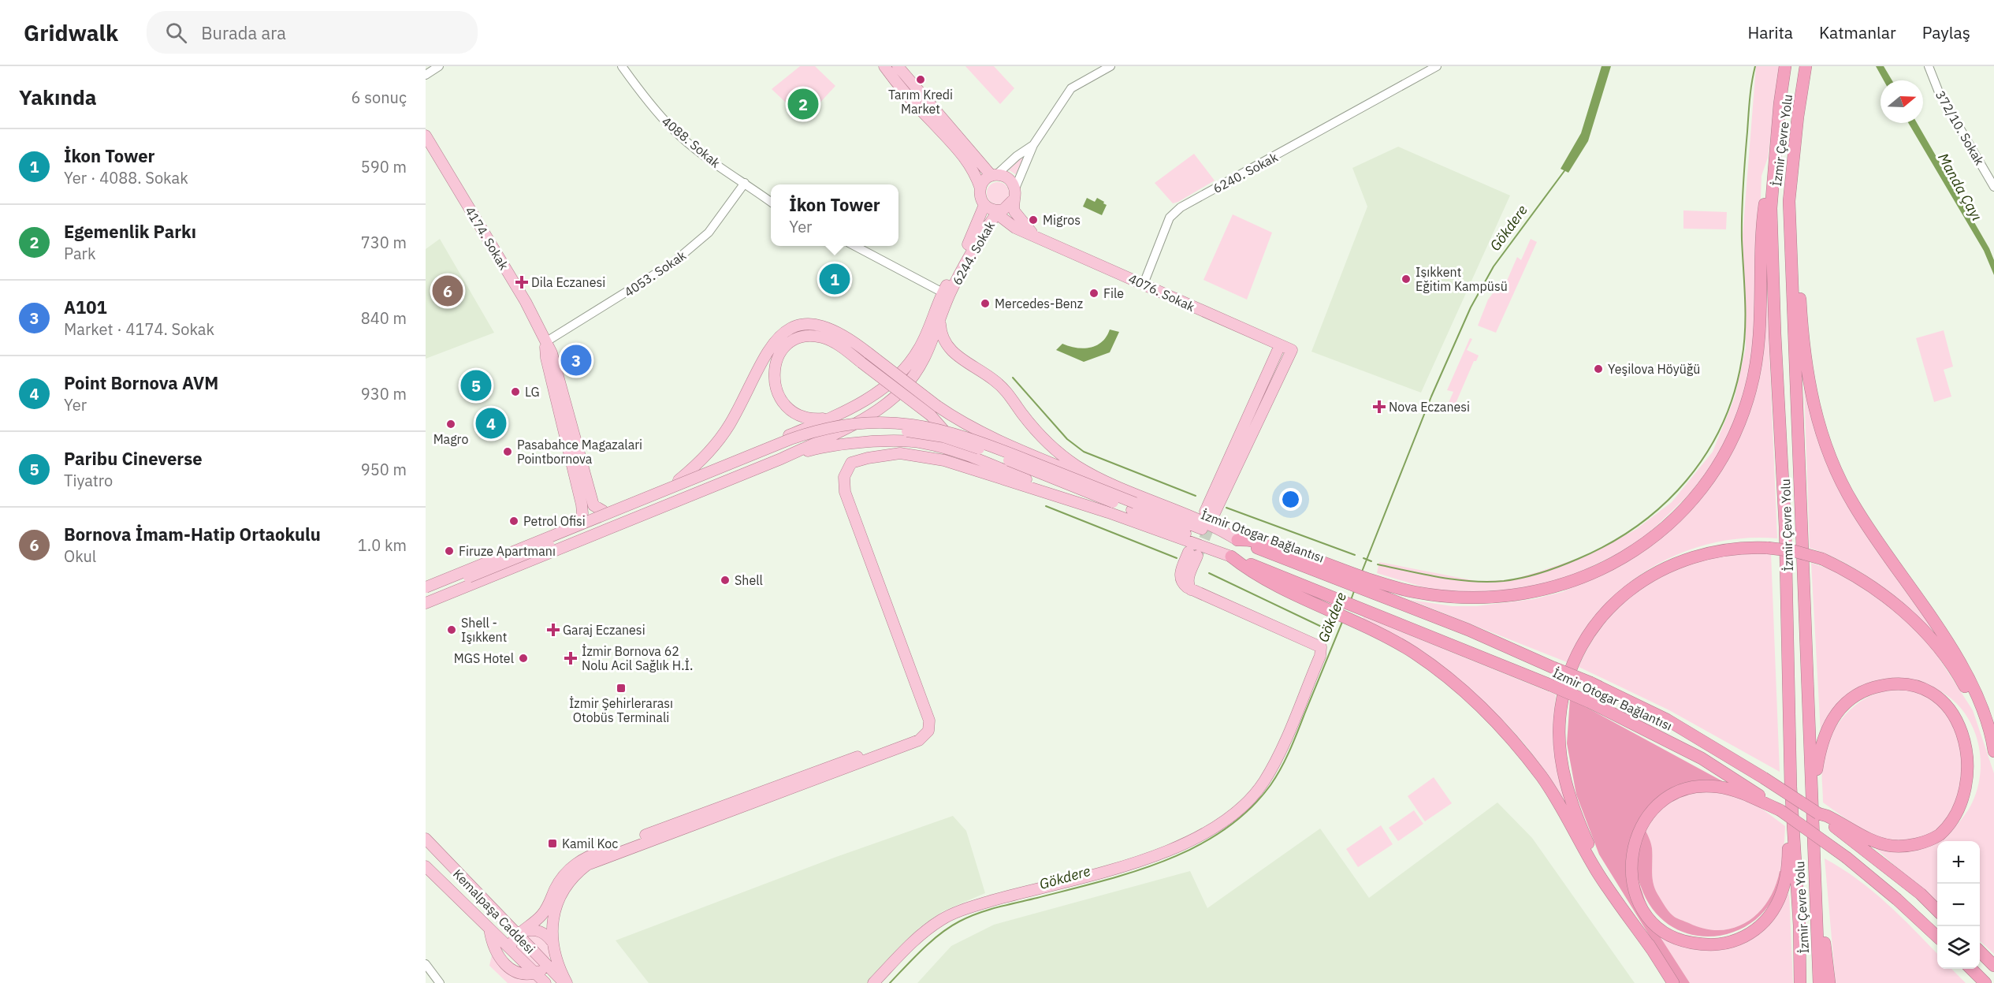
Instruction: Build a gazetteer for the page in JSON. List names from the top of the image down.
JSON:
{
  "streets": {
    "highway": ["İzmir Çevre Yolu", "İzmir Otogar Bağlantısı"],
    "main road": [
      "4174. Sokak",
      "6244. Sokak",
      "4076. Sokak",
      "Kemalpaşa Caddesi"
    ],
    "street": [
      "372/10. Sokak",
      "4088. Sokak",
      "6240. Sokak",
      "4053. Sokak"
    ]
  },
  "crossings": [
    ["4088. Sokak", "4053. Sokak"],
    ["6240. Sokak", "4076. Sokak"],
    ["4174. Sokak", "4053. Sokak"],
    ["6244. Sokak", "4076. Sokak"]
  ],
  "water": ["Manda Çayı", "Gökdere"],
  "places": {
    "other": [
      "Tarım Kredi Market",
      "Migros",
      "Işıkkent Eğitim Kampüsü",
      "File",
      "Mercedes-Benz",
      "Yeşilova Höyüğü",
      "LG",
      "Magro",
      "Pasabahce Magazalari Pointbornova",
      "Petrol Ofisi",
      "Firuze Apartmanı",
      "Shell",
      "Shell - Işıkkent",
      "MGS Hotel"
    ],
    "health": [
      "Dila Eczanesi",
      "Nova Eczanesi",
      "Garaj Eczanesi",
      "İzmir Bornova 62 Nolu Acil Sağlık H.İ."
    ],
    "transit": ["İzmir Şehirlerarası Otobüs Terminali", "Kamil Koc"]
  },
  "north": "right",
  "page": {
    "header": "Gridwalk",
    "search": "Burada ara",
    "nav": ["Harita", "Katmanlar", "Paylaş"],
    "heading": ["Yakında", "6 sonuç"],
    "pins": [
      "2",
      "1",
      "6",
      "3",
      "5",
      "4"
    ],
    "list": [
      {
        "mark": "1",
        "name": "İkon Tower",
        "note": "Yer · 4088. Sokak",
        "value": "590 m"
      },
      {
        "mark": "2",
        "name": "Egemenlik Parkı",
        "note": "Park",
        "value": "730 m"
      },
      {
        "mark": "3",
        "name": "A101",
        "note": "Market · 4174. Sokak",
        "value": "840 m"
      },
      {
        "mark": "4",
        "name": "Point Bornova AVM",
        "note": "Yer",
        "value": "930 m"
      },
      {
        "mark": "5",
        "name": "Paribu Cineverse",
        "note": "Tiyatro",
        "value": "950 m"
      },
      {
        "mark": "6",
        "name": "Bornova İmam-Hatip Ortaokulu",
        "note": "Okul",
        "value": "1.0 km"
      }
    ],
    "popup": ["İkon Tower", "Yer"],
    "map_buttons": ["+", "−"]
  }
}
